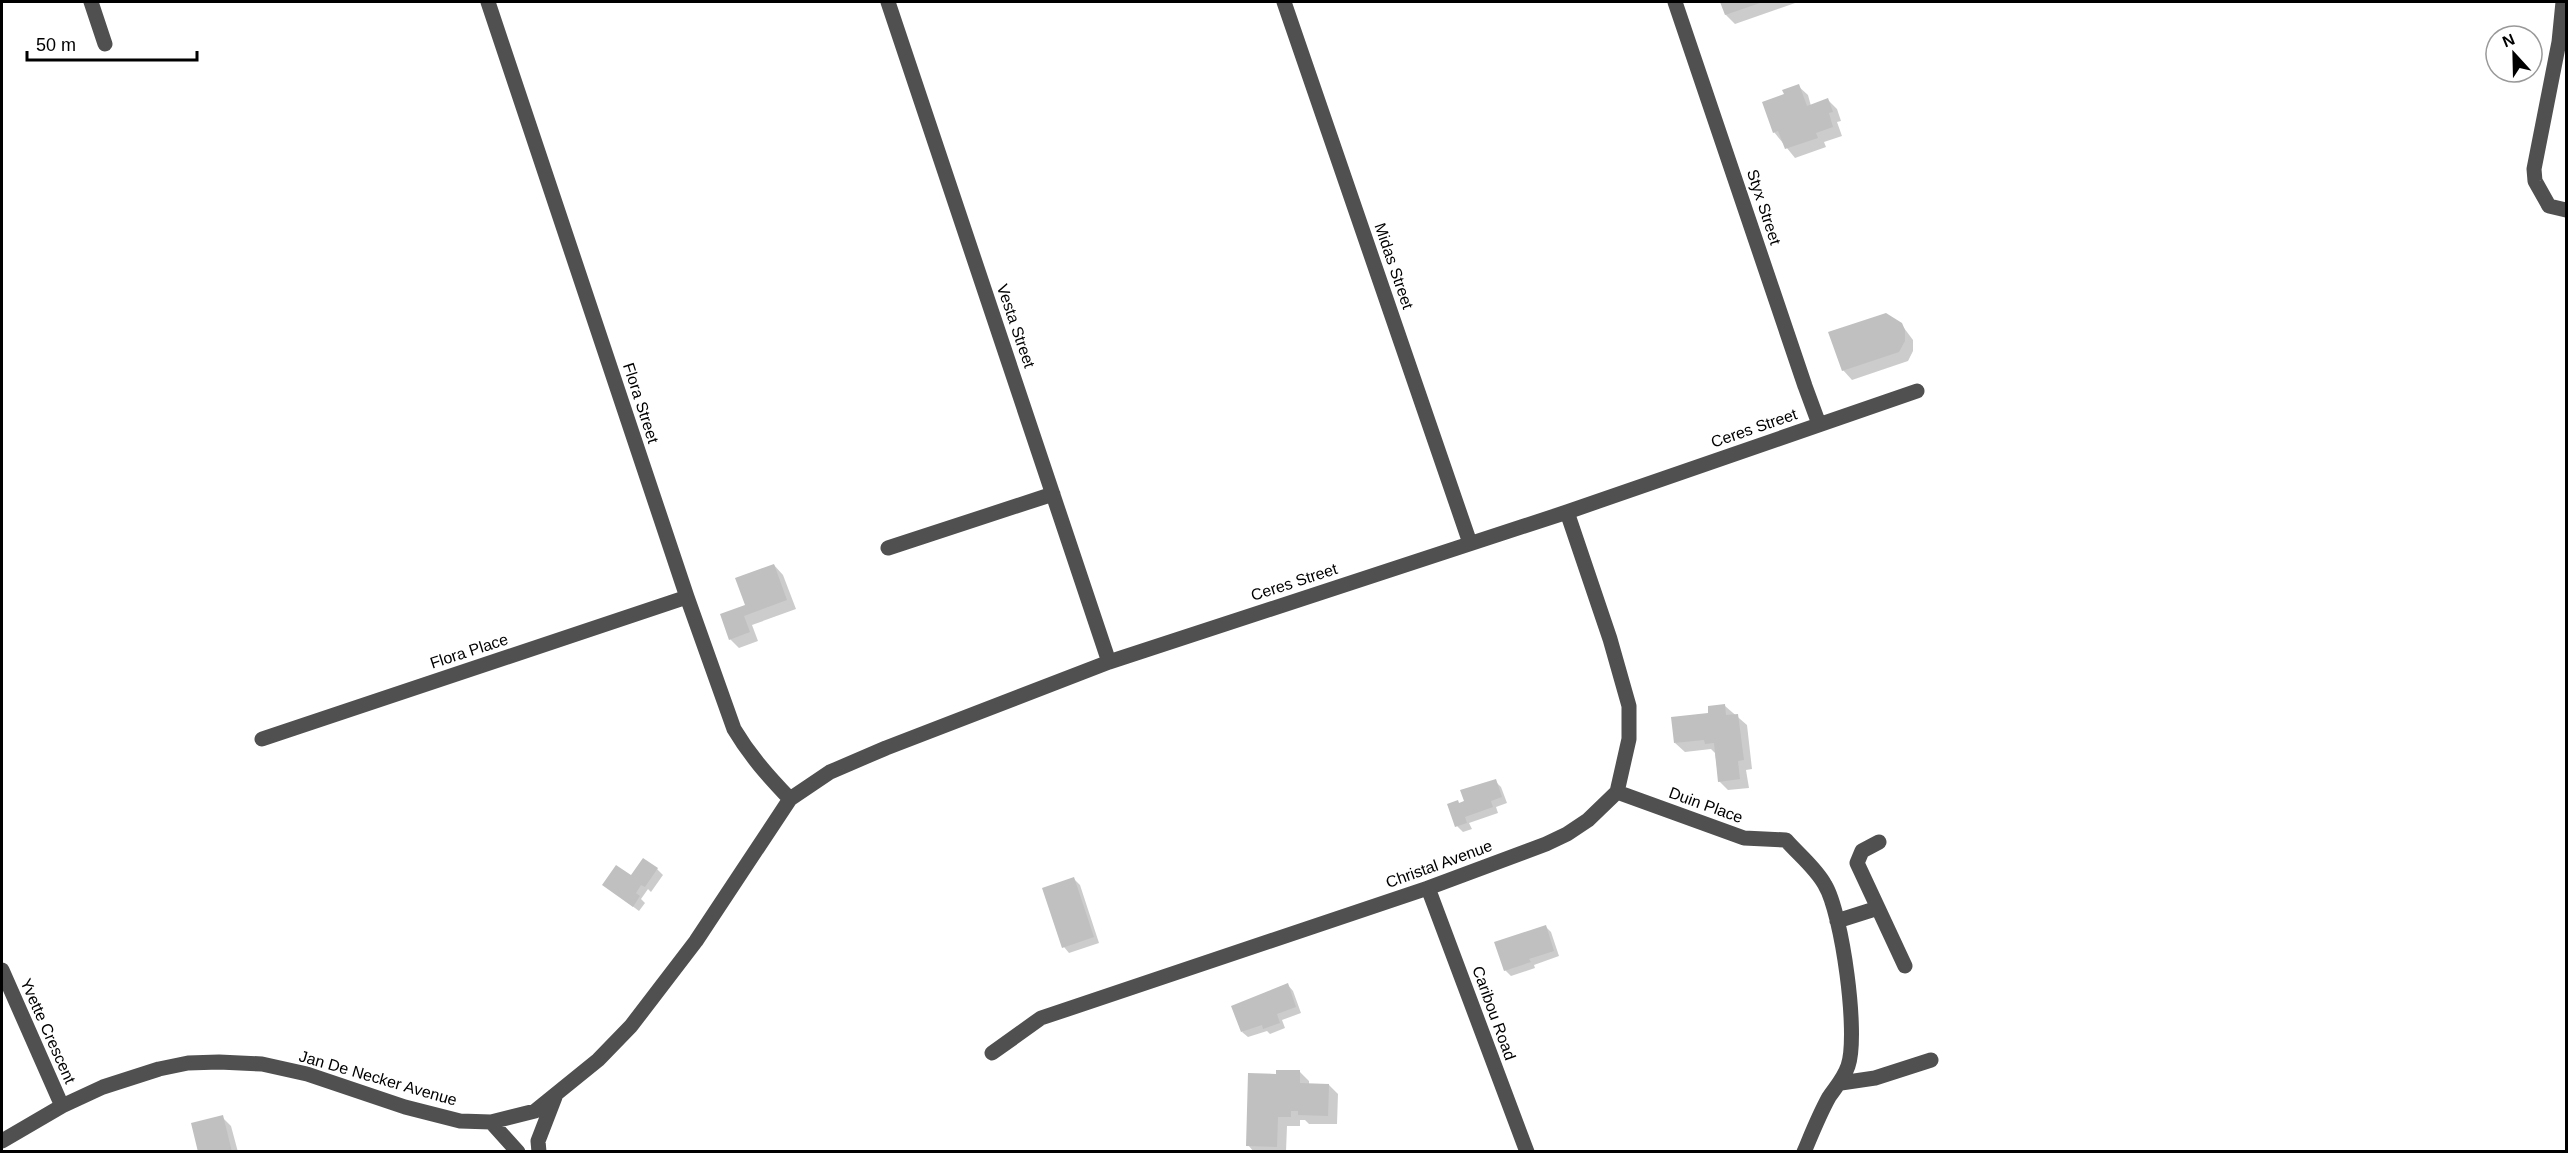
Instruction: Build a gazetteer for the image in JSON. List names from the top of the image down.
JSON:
{
  "streets": {
    "street": [
      "Styx Street",
      "Midas Street",
      "Vesta Street",
      "Flora Street",
      "Ceres Street",
      "Flora Place",
      "Duin Place",
      "Christal Avenue",
      "Caribou Road",
      "Yvette Crescent",
      "Jan De Necker Avenue"
    ]
  },
  "crossings": [
    ["Styx Street", "Ceres Street"],
    ["Midas Street", "Ceres Street"],
    ["Vesta Street", "Ceres Street"],
    ["Flora Street", "Ceres Street"],
    ["Flora Street", "Flora Place"],
    ["Flora Street", "Jan De Necker Avenue"],
    ["Ceres Street", "Jan De Necker Avenue"],
    ["Duin Place", "Christal Avenue"],
    ["Christal Avenue", "Caribou Road"],
    ["Yvette Crescent", "Jan De Necker Avenue"]
  ],
  "scale_bar": "50 m",
  "north": "top"
}
